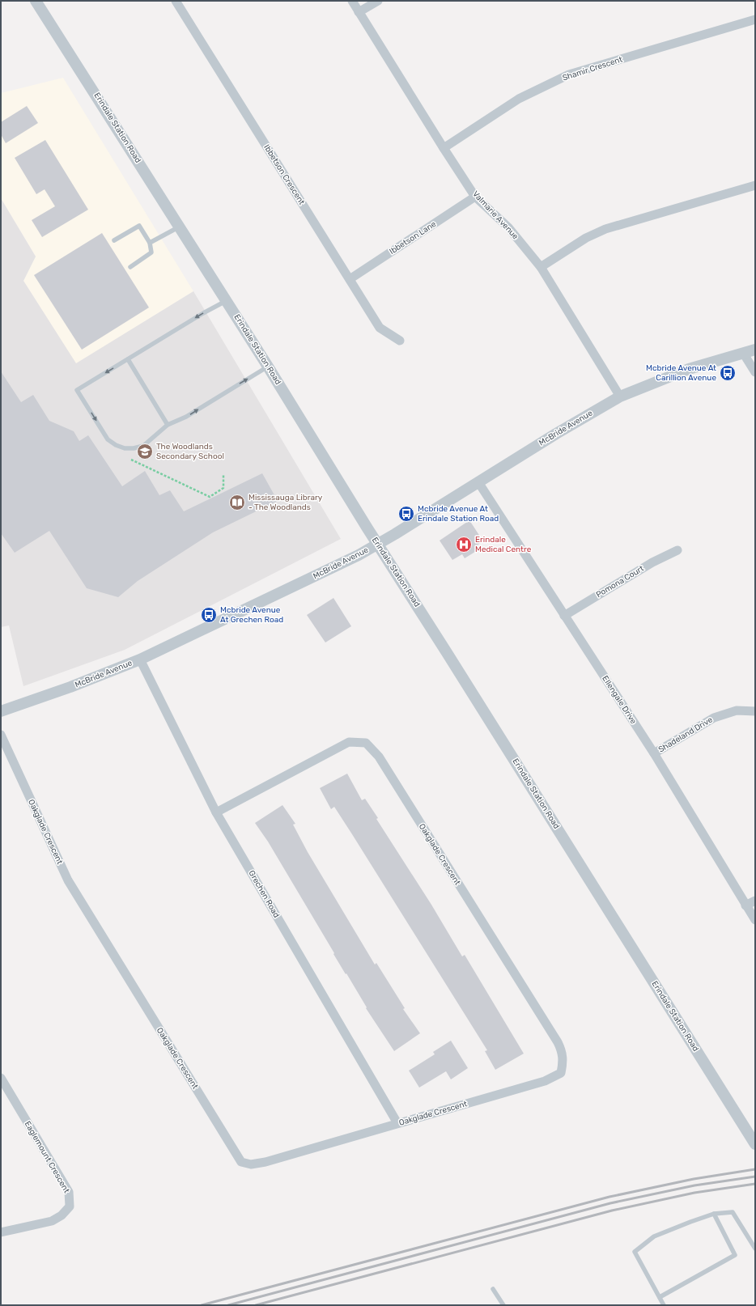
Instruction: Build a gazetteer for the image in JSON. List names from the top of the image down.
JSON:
{
  "streets": {
    "street": [
      "Shamir Crescent",
      "Erindale Station Road",
      "Ibbetson Crescent",
      "Valmarie Avenue",
      "Ibbetson Lane",
      "McBride Avenue",
      "Pomona Court",
      "Ellengale Drive",
      "Shadeland Drive",
      "Oakglade Crescent",
      "Grechen Road",
      "Eaglemount Crescent"
    ]
  },
  "crossings": [
    ["Shamir Crescent", "Valmarie Avenue"],
    ["Erindale Station Road", "McBride Avenue"],
    ["Ibbetson Crescent", "Ibbetson Lane"],
    ["Valmarie Avenue", "Ibbetson Lane"],
    ["Valmarie Avenue", "McBride Avenue"],
    ["McBride Avenue", "Ellengale Drive"],
    ["McBride Avenue", "Grechen Road"],
    ["Pomona Court", "Ellengale Drive"],
    ["Ellengale Drive", "Shadeland Drive"],
    ["Oakglade Crescent", "Grechen Road"]
  ],
  "places": {
    "bus stop": ["Mcbride Avenue At Carillion Avenue", "Mcbride Avenue At Erindale Station Road", "Mcbride Avenue At Grechen Road"],
    "school or university": ["The Woodlands Secondary School"],
    "library": ["Mississauga Library - The Woodlands"],
    "hospital": ["Erindale Medical Centre"]
  }
}
